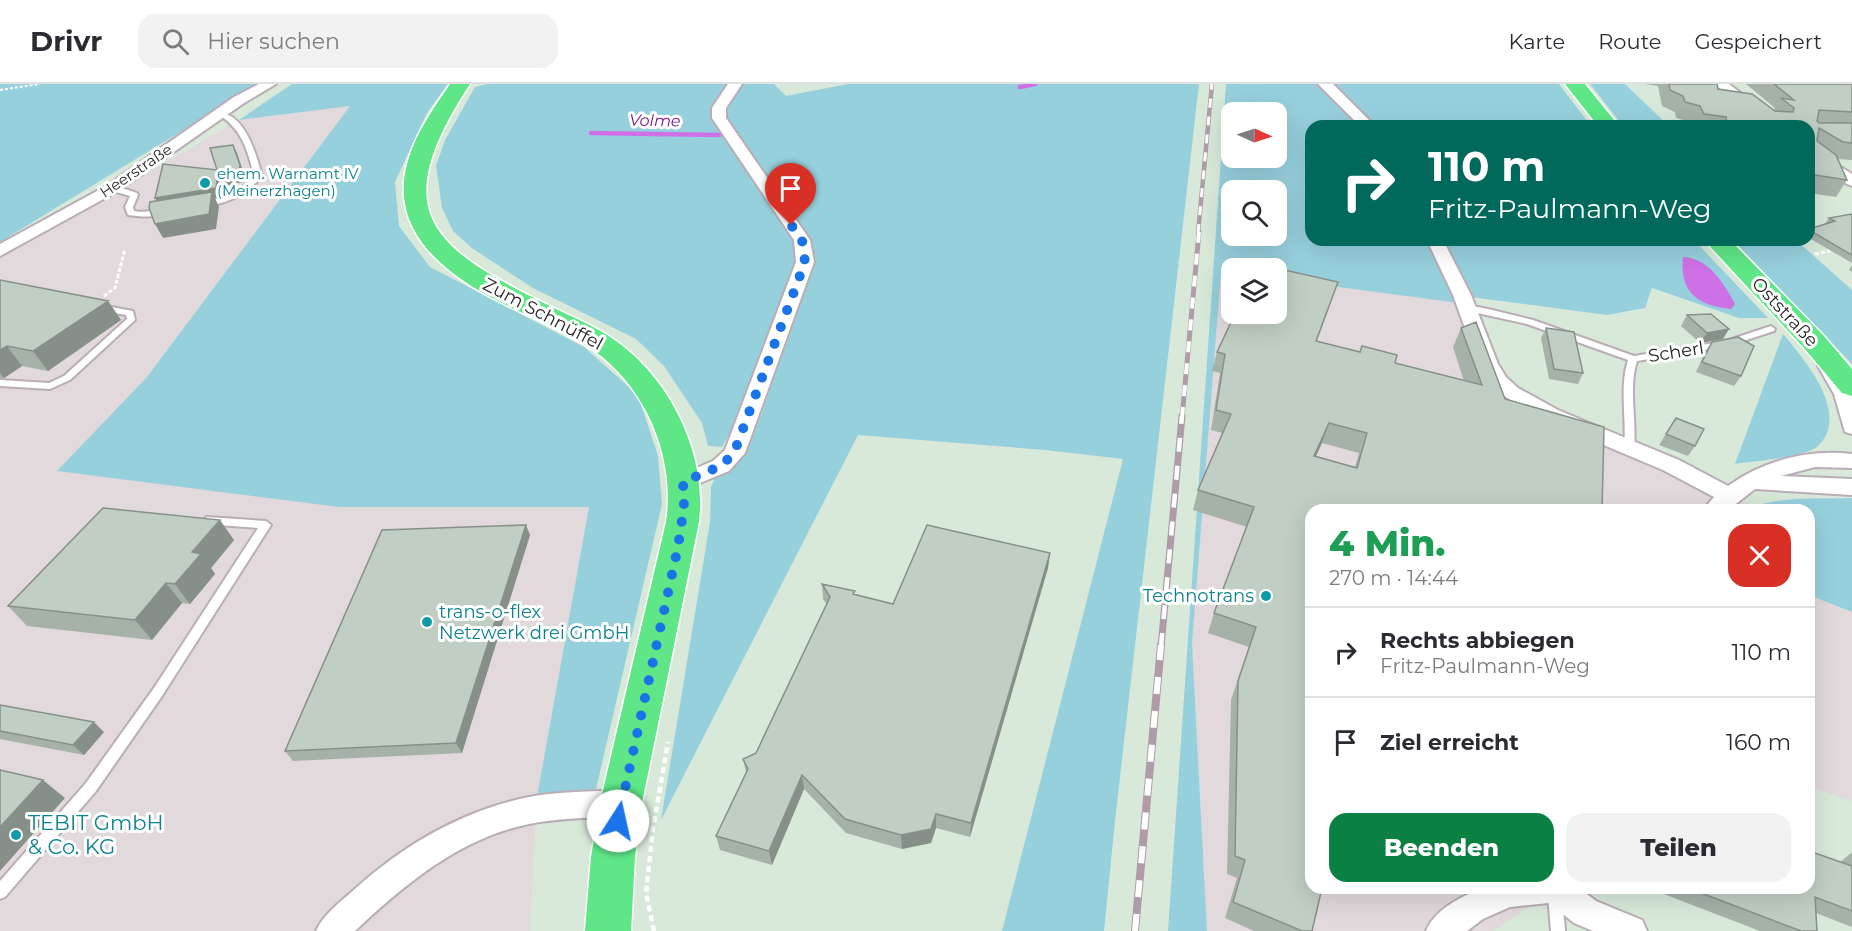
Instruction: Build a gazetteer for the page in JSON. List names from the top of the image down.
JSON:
{
  "streets": {
    "main road": ["Oststraße", "Zum Schnüffel"],
    "street": ["Heerstraße"],
    "lane": ["Scherl"]
  },
  "water": ["Volme"],
  "places": [
    "ehem. Warnamt IV (Meinerzhagen)",
    "Technotrans",
    "trans-o-flex Netzwerk drei GmbH",
    "TEBIT GmbH & Co. KG"
  ],
  "north": "right",
  "page": {
    "header": "Drivr",
    "search": "Hier suchen",
    "nav": ["Karte", "Route", "Gespeichert"],
    "turn": ["110 m", "Fritz-Paulmann-Weg"],
    "heading": ["4 Min.", "270 m · 14:44"],
    "list": [
      {
        "name": "Rechts abbiegen",
        "note": "Fritz-Paulmann-Weg",
        "value": "110 m"
      },
      {
        "name": "Ziel erreicht",
        "value": "160 m"
      }
    ],
    "buttons": ["Beenden", "Teilen"]
  }
}
